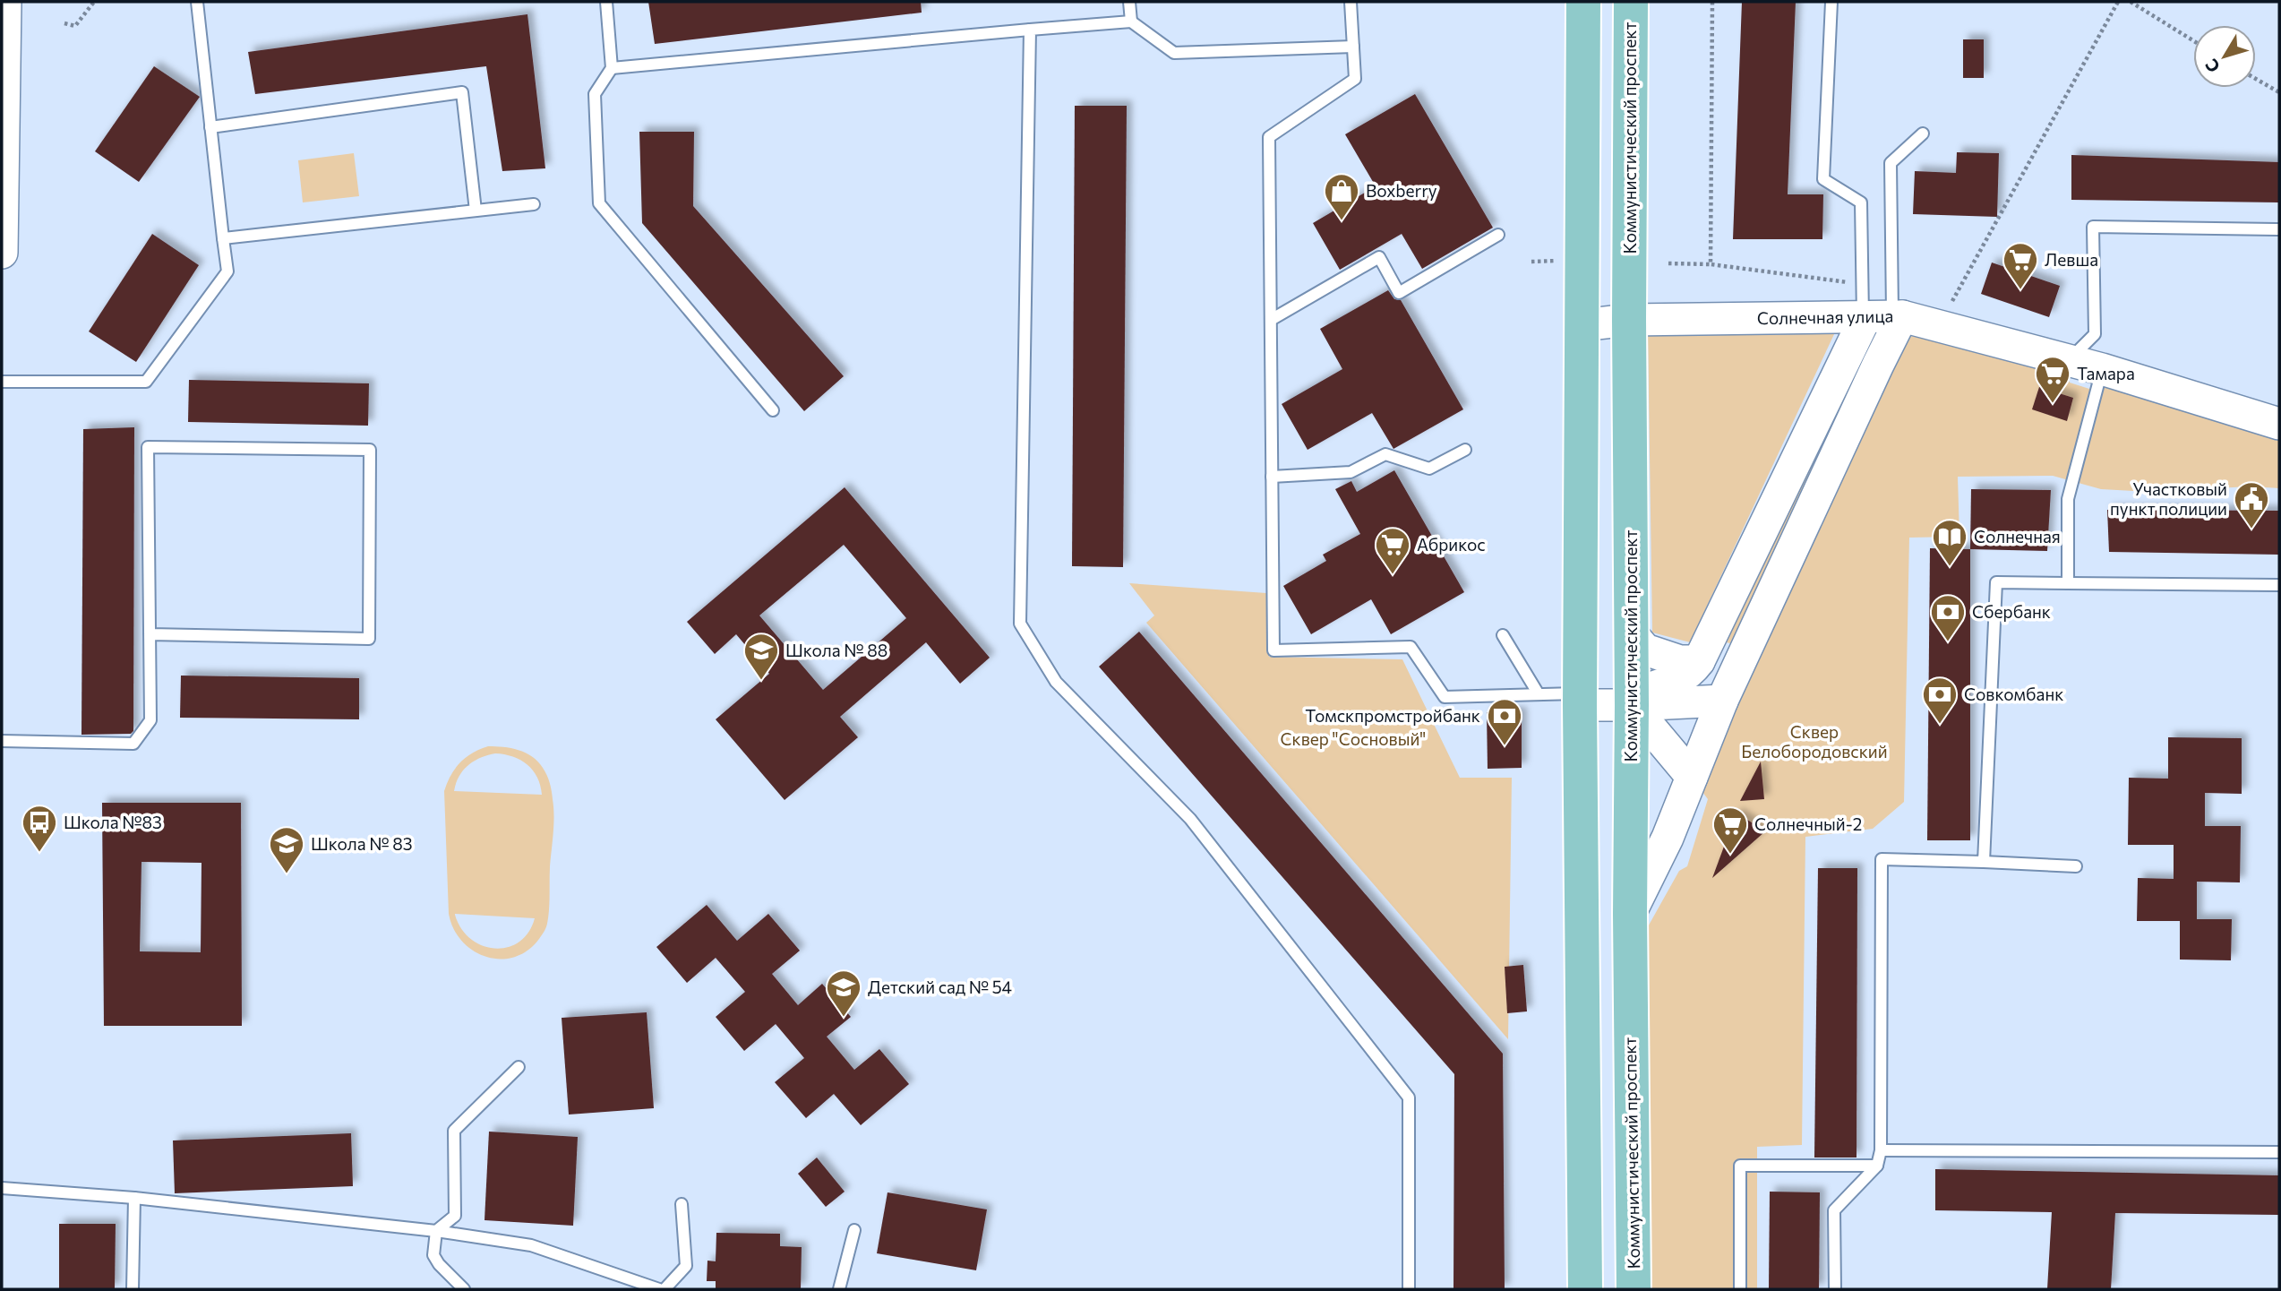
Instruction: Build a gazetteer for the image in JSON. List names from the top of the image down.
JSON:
{
  "streets": {
    "main road": ["Коммунистический проспект"],
    "street": ["Солнечная улица"]
  },
  "crossings": [
    ["Коммунистический проспект", "Солнечная улица"]
  ],
  "parks": ["Сквер Белобородовский", "Сквер \"Сосновый\""],
  "places": {
    "shop": ["Boxberry"],
    "supermarket": [
      "Левша",
      "Тамара",
      "Абрикос",
      "Солнечный-2"
    ],
    "public building": ["Участковый пункт полиции"],
    "library": ["Солнечная"],
    "bank": ["Сбербанк", "Совкомбанк", "Томскпромстройбанк"],
    "school or university": ["Школа № 88", "Школа № 83", "Детский сад № 54"],
    "bus stop": ["Школа №83"]
  },
  "north": "bottom left"
}
